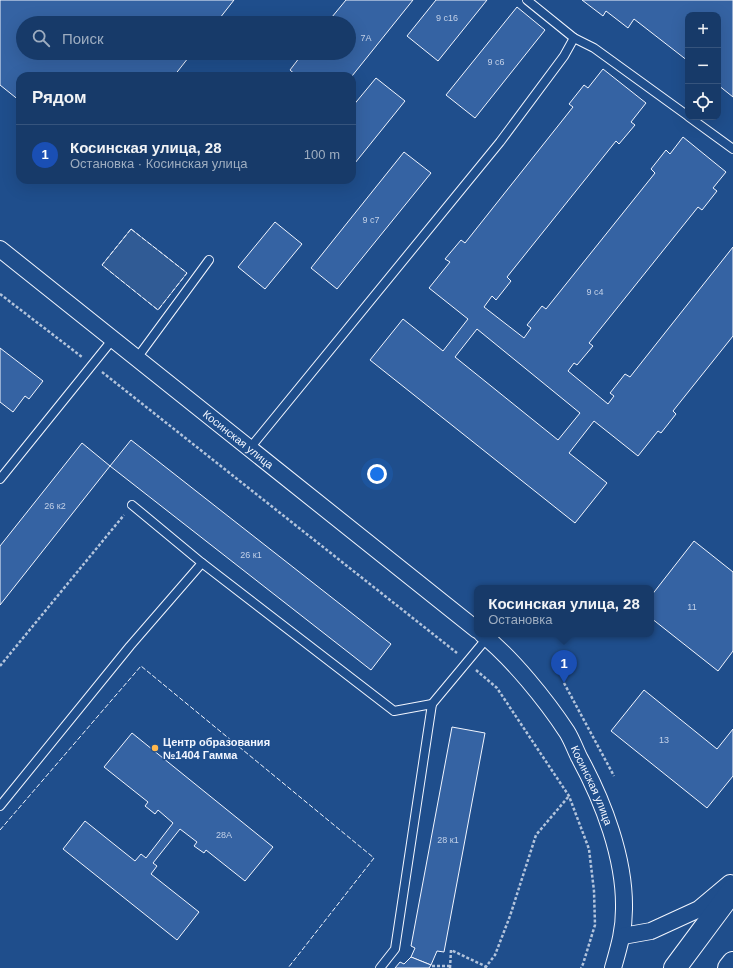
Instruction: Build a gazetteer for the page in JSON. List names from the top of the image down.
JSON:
{
  "streets": {
    "street": ["Косинская улица"]
  },
  "places": ["Центр образования №1404 Гамма"],
  "house_numbers": [
    "9 с16",
    "7А",
    "9 с6",
    "9 с7",
    "9 с4",
    "26 к2",
    "26 к1",
    "11",
    "13",
    "28А",
    "28 к1"
  ],
  "page": {
    "map_buttons": ["+", "−"],
    "search": "Поиск",
    "heading": "Рядом",
    "list": [
      {
        "mark": "1",
        "name": "Косинская улица, 28",
        "note": "Остановка · Косинская улица",
        "value": "100 m"
      }
    ],
    "popup": ["Косинская улица, 28", "Остановка"],
    "pins": "1"
  }
}
